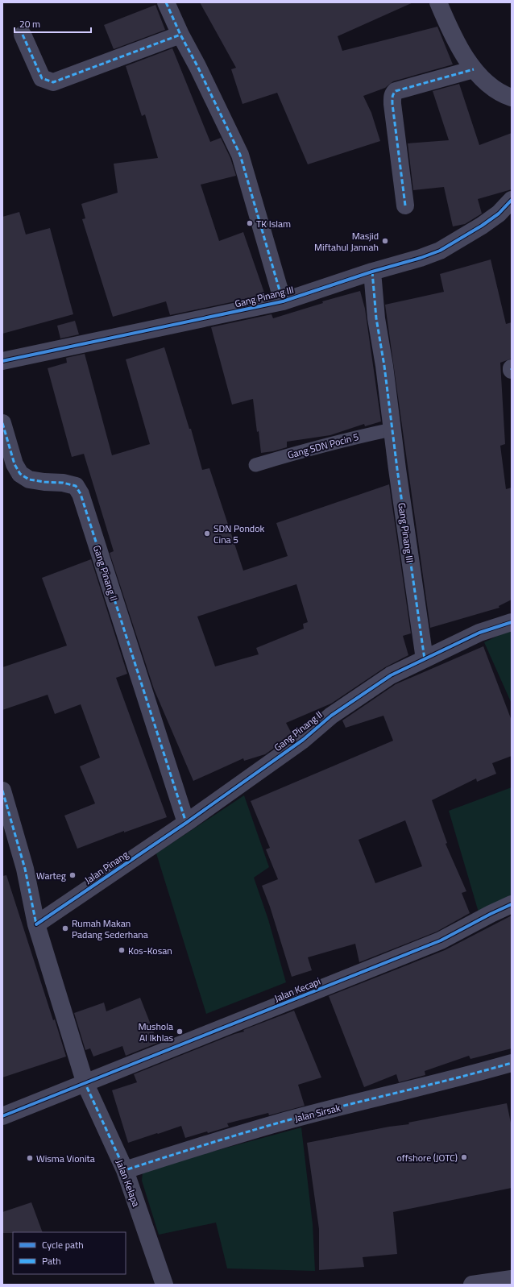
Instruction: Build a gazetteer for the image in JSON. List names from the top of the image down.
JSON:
{
  "streets": {
    "street": [
      "Gang Pinang III",
      "Gang Pinang II",
      "Jalan Pinang",
      "Jalan Kecapi",
      "Jalan Sirsak",
      "Jalan Kelapa"
    ],
    "lane": ["Gang SDN Pocin 5"]
  },
  "crossings": [
    ["Gang Pinang III", "Gang SDN Pocin 5"],
    ["Gang Pinang III", "Gang Pinang II"],
    ["Gang Pinang II", "Jalan Pinang"],
    ["Jalan Kecapi", "Jalan Kelapa"],
    ["Jalan Sirsak", "Jalan Kelapa"]
  ],
  "places": [
    "TK Islam",
    "Masjid Miftahul Jannah",
    "SDN Pondok Cina 5",
    "Warteg",
    "Rumah Makan Padang Sederhana",
    "Kos-Kosan",
    "Mushola Al Ikhlas",
    "offshore (JOTC)",
    "Wisma Vionita"
  ],
  "legend": ["Cycle path", "Path"],
  "scale_bar": "20 m"
}
